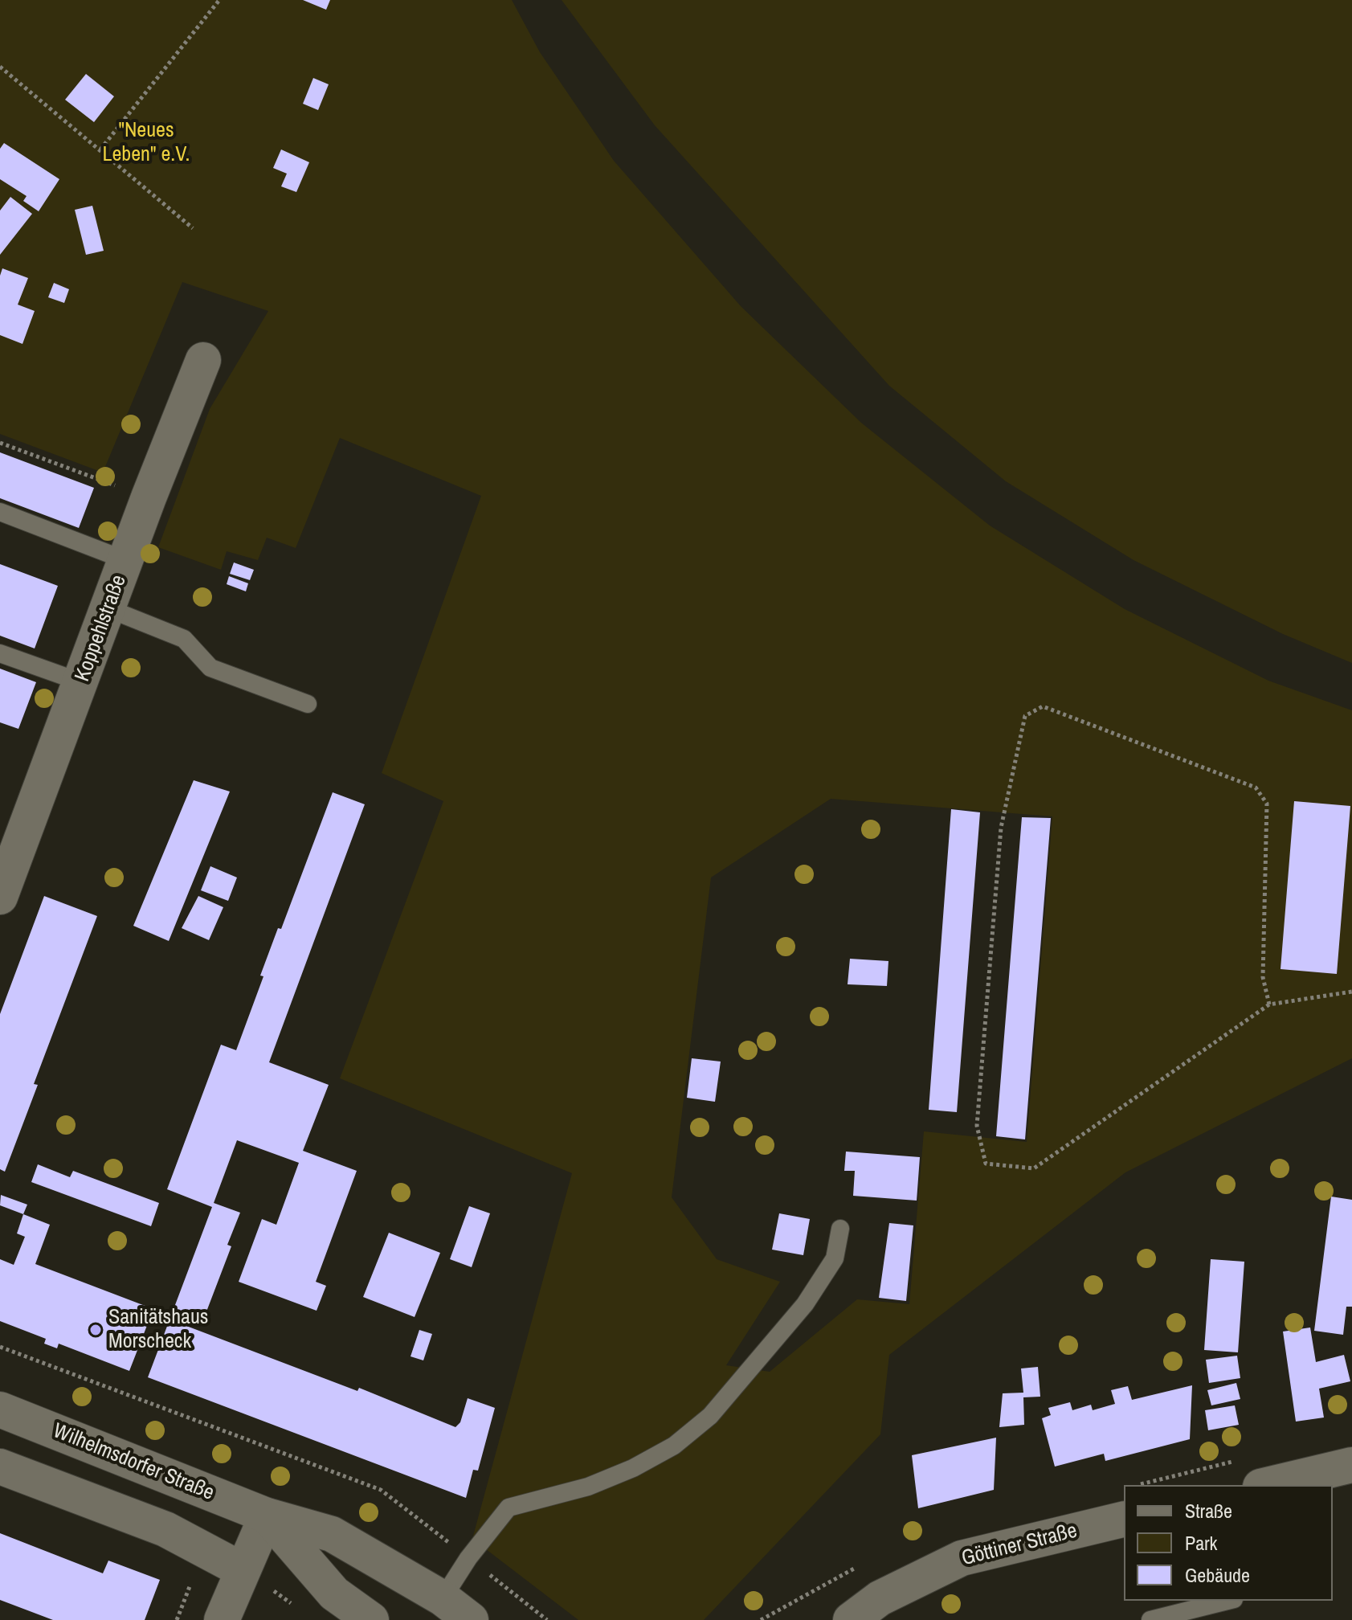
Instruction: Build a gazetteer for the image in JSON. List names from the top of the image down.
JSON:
{
  "streets": {
    "street": ["Koppehlstraße", "Wilhelmsdorfer Straße", "Göttiner Straße"]
  },
  "parks": ["\"Neues Leben\" e.V."],
  "places": ["Sanitätshaus Morscheck"],
  "legend": ["Straße", "Park", "Gebäude"]
}
